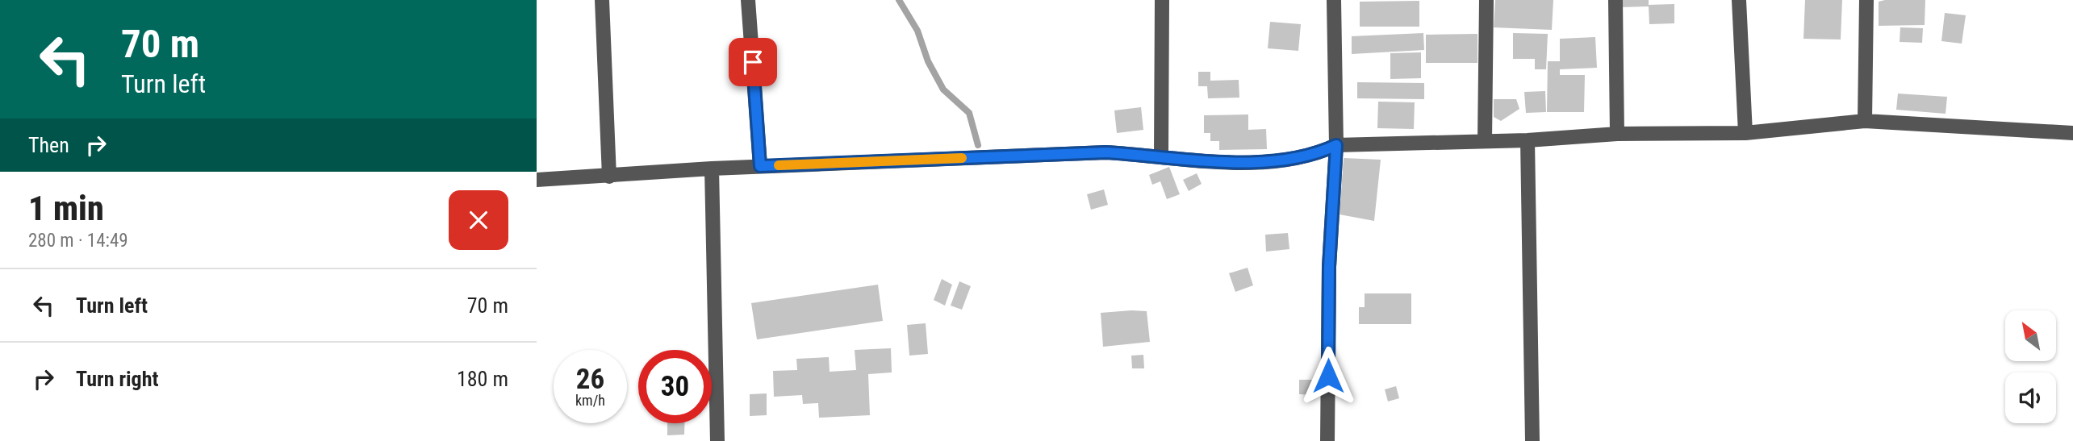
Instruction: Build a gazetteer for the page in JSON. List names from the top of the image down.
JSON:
{
  "north": "top left",
  "page": {
    "turn": ["70 m", "Turn left"],
    "then": "Then",
    "heading": ["1 min", "280 m · 14:49"],
    "list": [
      {
        "name": "Turn left",
        "value": "70 m"
      },
      {
        "name": "Turn right",
        "value": "180 m"
      }
    ],
    "speed": "26 km/h",
    "limit": "30"
  }
}
